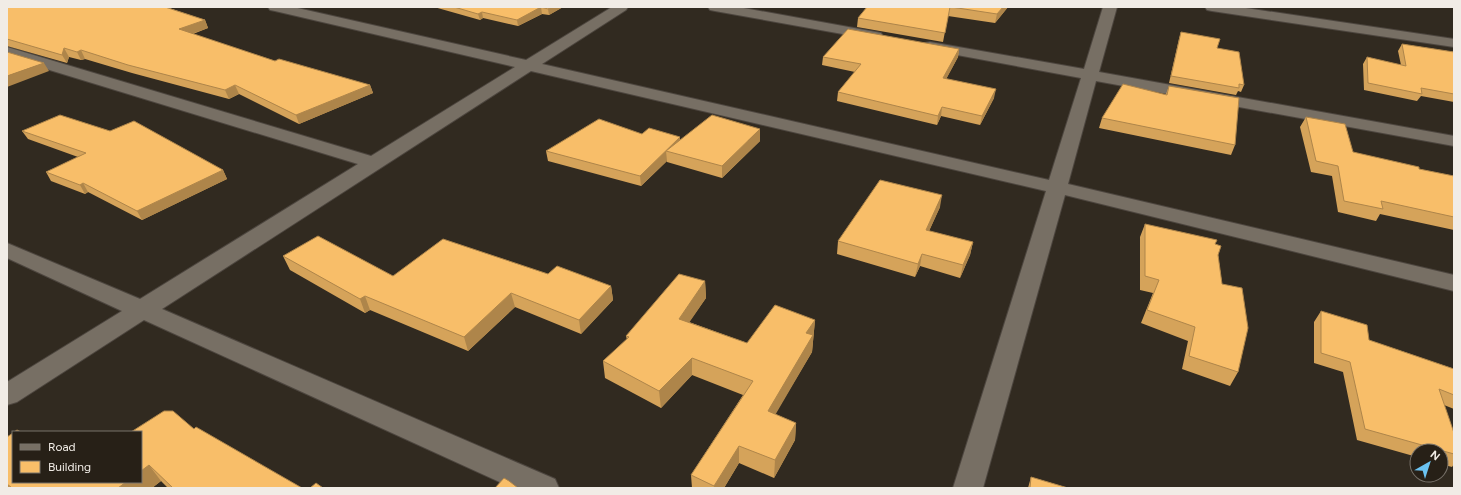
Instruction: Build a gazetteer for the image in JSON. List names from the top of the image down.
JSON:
{
  "legend": ["Road", "Building"],
  "north": "top right"
}
